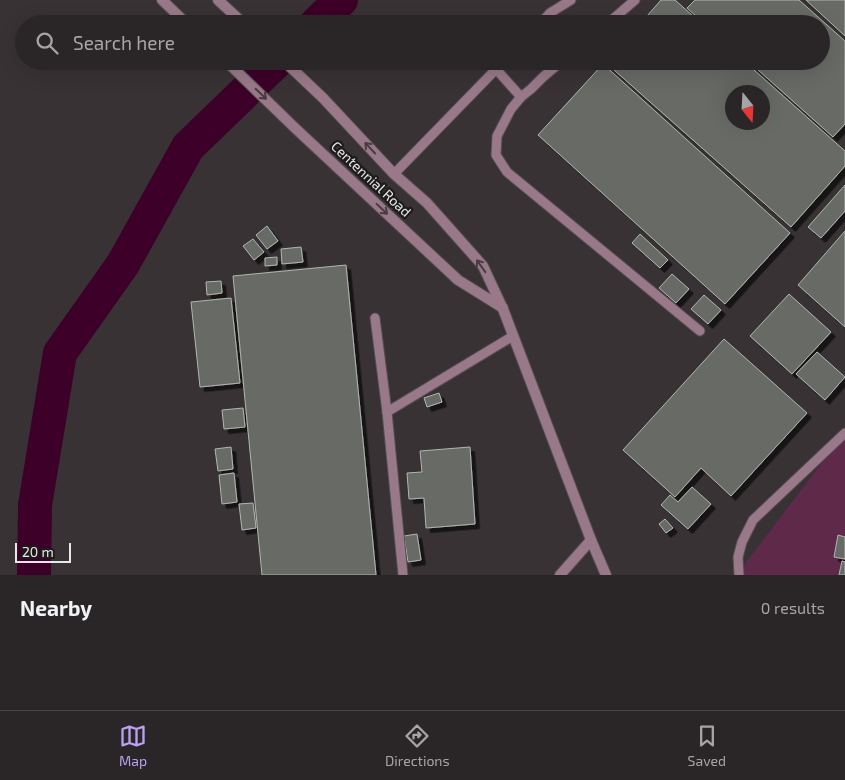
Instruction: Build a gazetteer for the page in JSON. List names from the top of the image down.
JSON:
{
  "streets": {
    "street": ["Centennial Road"]
  },
  "scale_bar": "20 m",
  "north": "bottom",
  "page": {
    "search": "Search here",
    "scale": "20 m",
    "heading": ["Nearby", "0 results"],
    "nav": ["Map", "Directions", "Saved"]
  }
}
